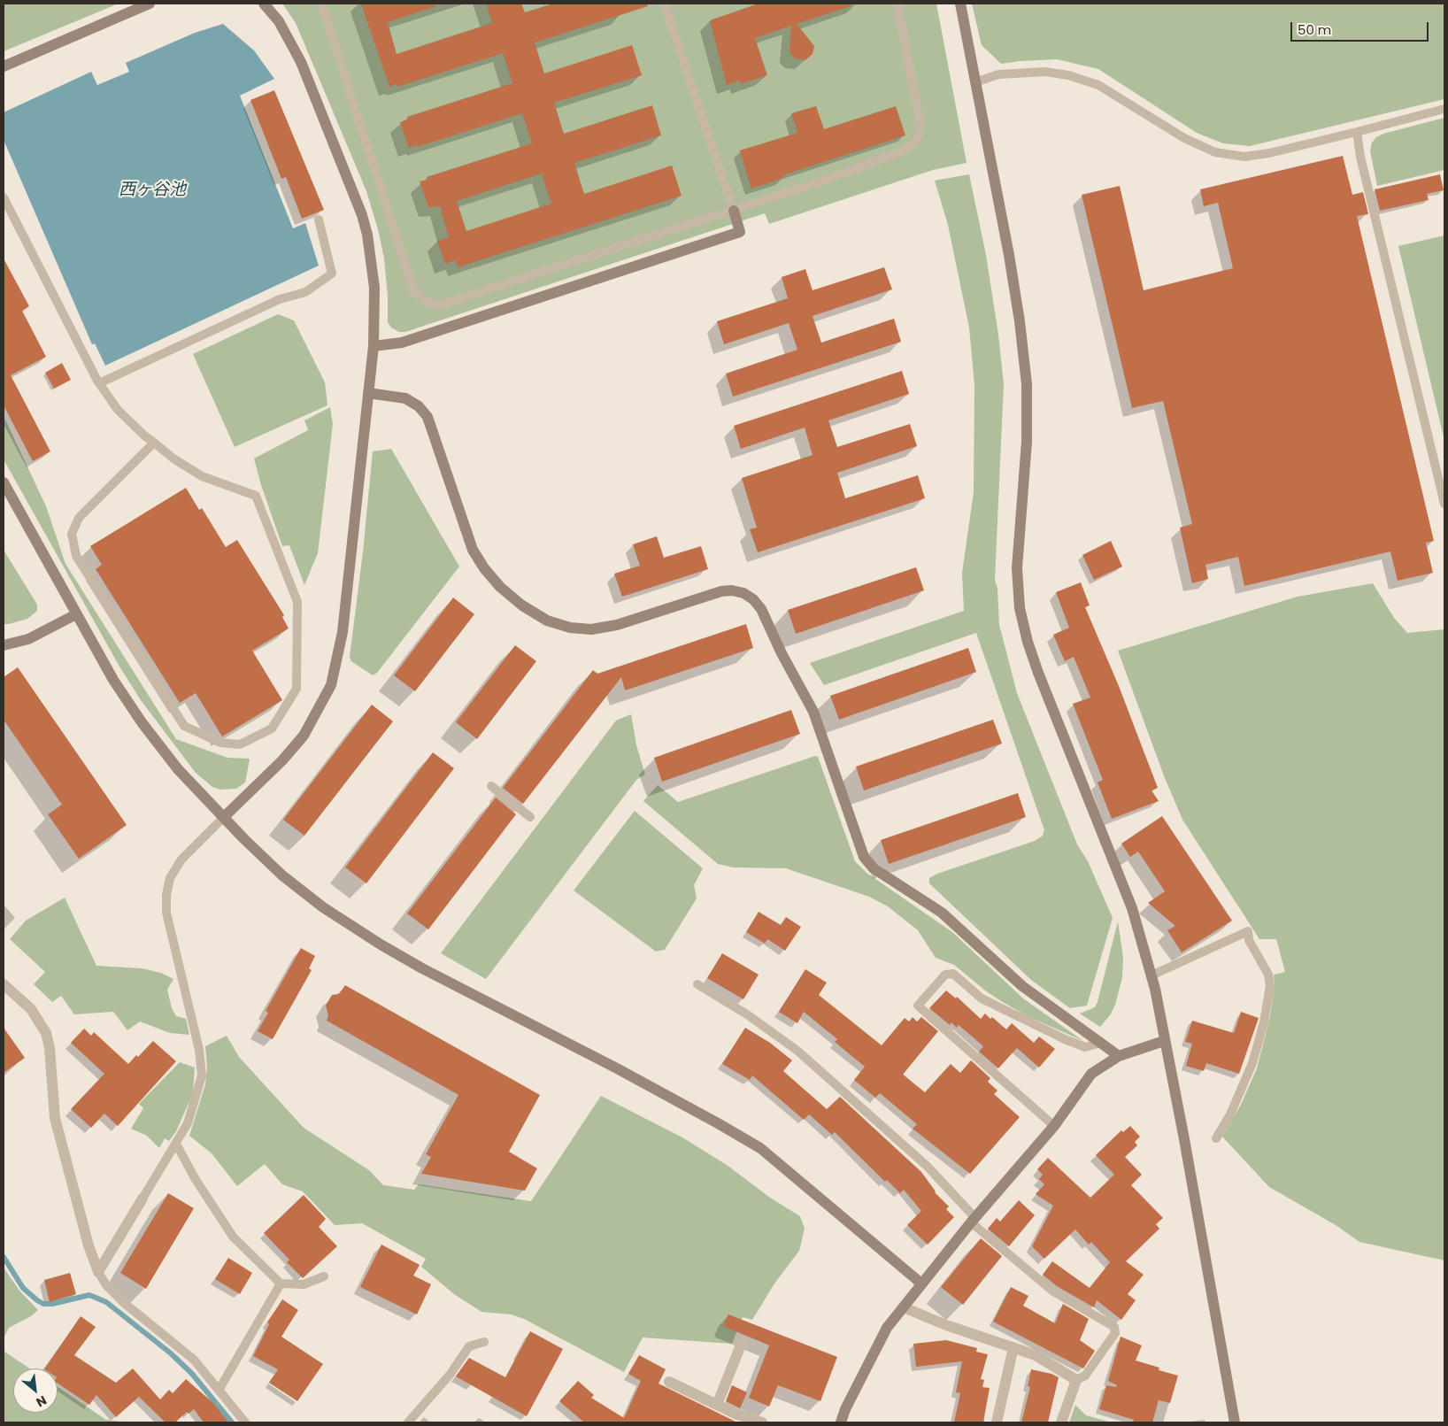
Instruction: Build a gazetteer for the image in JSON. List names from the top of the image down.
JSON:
{
  "water": ["西ヶ谷池"],
  "scale_bar": "50 m",
  "north": "bottom right"
}
